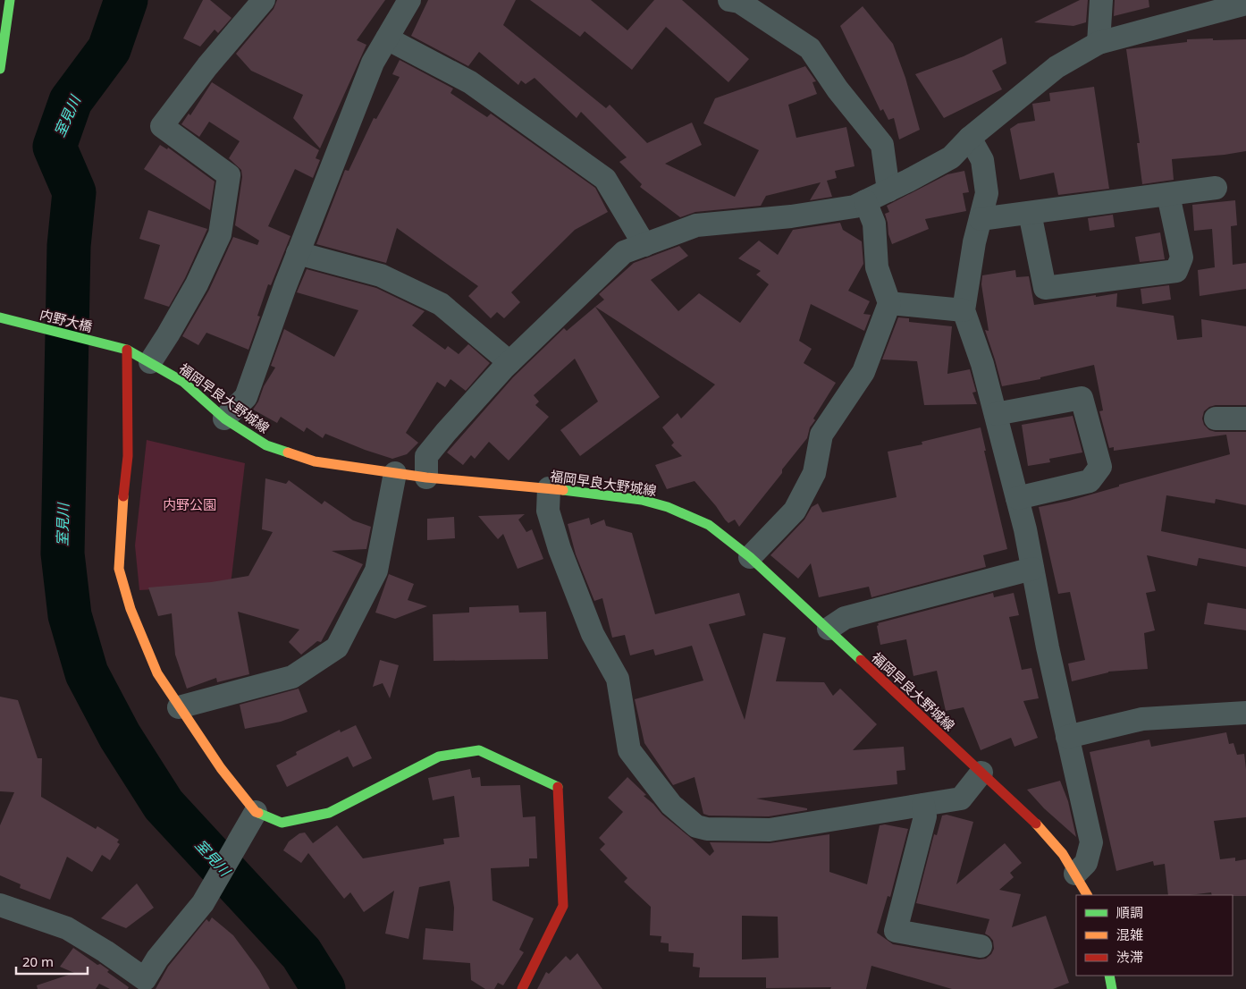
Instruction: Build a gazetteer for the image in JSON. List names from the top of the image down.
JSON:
{
  "streets": {
    "main road": ["内野大橋", "福岡早良大野城線"]
  },
  "crossings": [
    ["内野大橋", "福岡早良大野城線"]
  ],
  "water": ["室見川"],
  "parks": ["内野公園"],
  "legend": ["順調", "混雑", "渋滞"],
  "scale_bar": "20 m"
}
